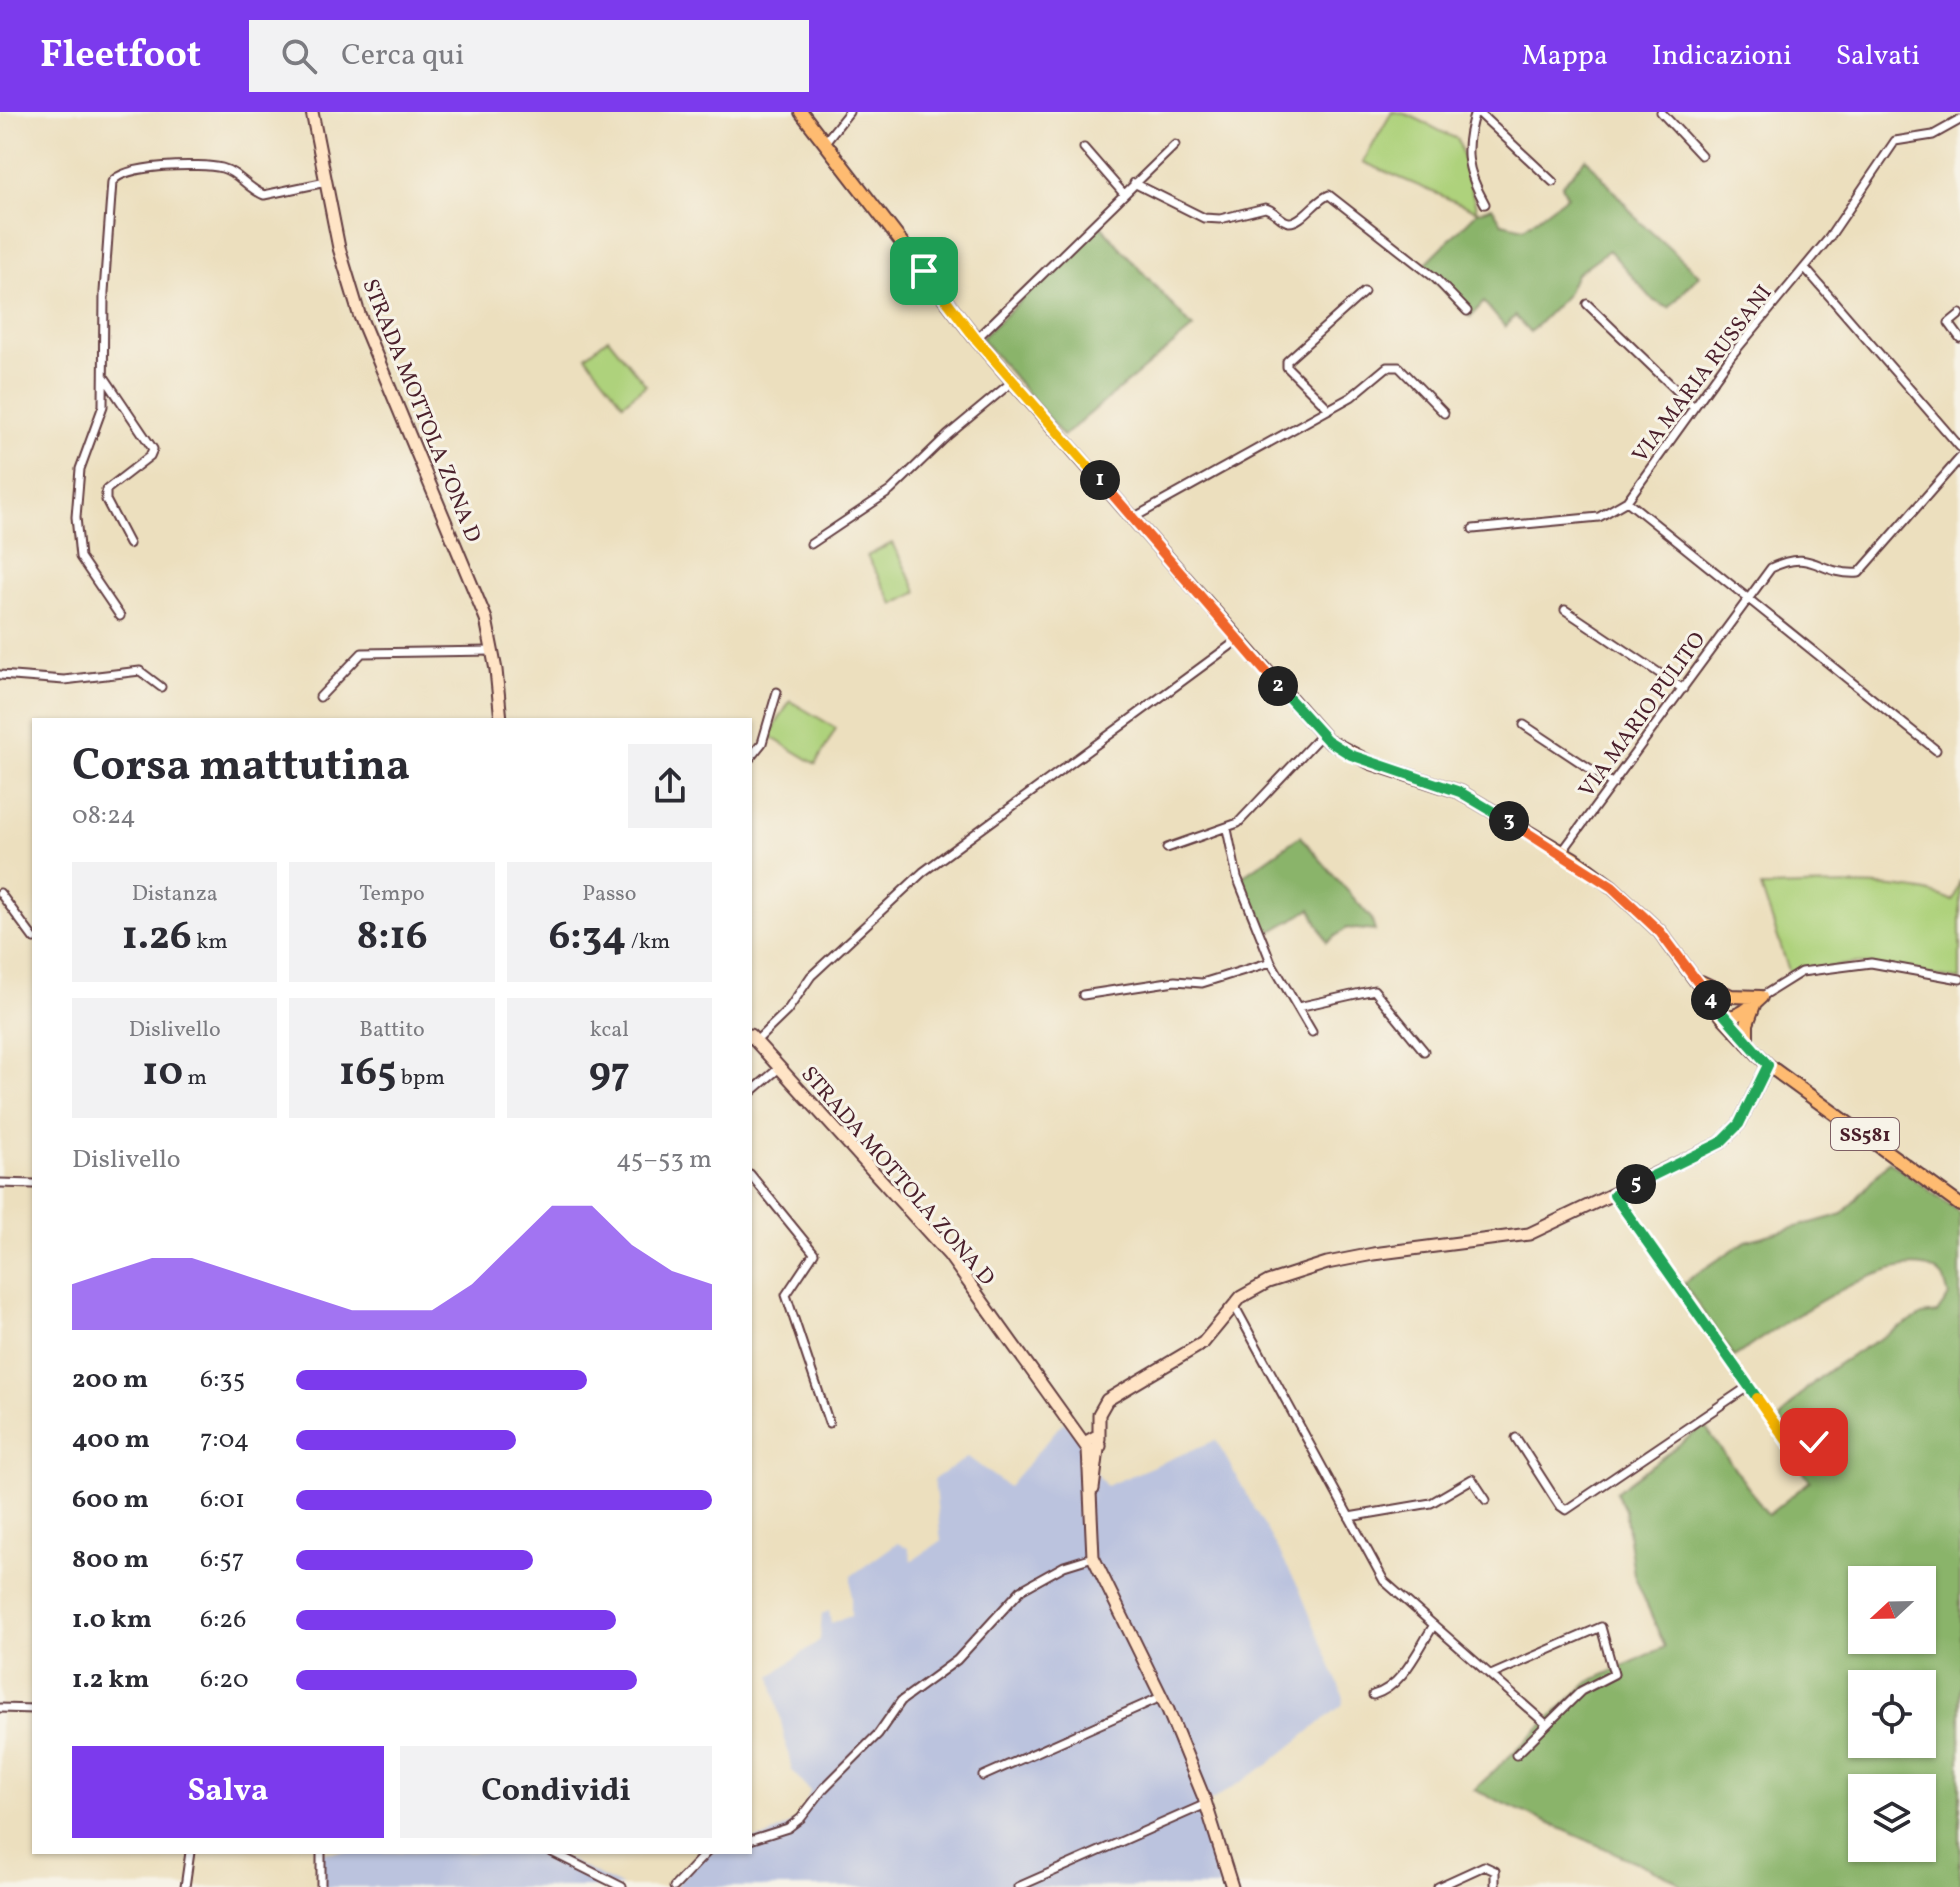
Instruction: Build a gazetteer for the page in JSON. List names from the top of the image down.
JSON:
{
  "streets": {
    "main road": ["STRADA MOTTOLA ZONA D", "SS581"],
    "street": ["VIA MARIA RUSSANI", "VIA MARIO PULITO"]
  },
  "crossings": [
    ["VIA MARIO PULITO", "SS581"]
  ],
  "north": "left",
  "page": {
    "header": "Fleetfoot",
    "search": "Cerca qui",
    "nav": ["Mappa", "Indicazioni", "Salvati"],
    "pins": [
      "1",
      "2",
      "3",
      "4",
      "5"
    ],
    "heading": ["Corsa mattutina", "08:24"],
    "stats": [
      ["Distanza", "1.26 km"],
      ["Tempo", "8:16"],
      ["Passo", "6:34 /km"],
      ["Dislivello", "10 m"],
      ["Battito", "165 bpm"],
      ["kcal", "97"]
    ],
    "chart": ["Dislivello", "45–53 m"],
    "list": [
      {
        "name": "200 m",
        "note": "6:35"
      },
      {
        "name": "400 m",
        "note": "7:04"
      },
      {
        "name": "600 m",
        "note": "6:01"
      },
      {
        "name": "800 m",
        "note": "6:57"
      },
      {
        "name": "1.0 km",
        "note": "6:26"
      },
      {
        "name": "1.2 km",
        "note": "6:20"
      }
    ],
    "buttons": ["Salva", "Condividi"]
  }
}
